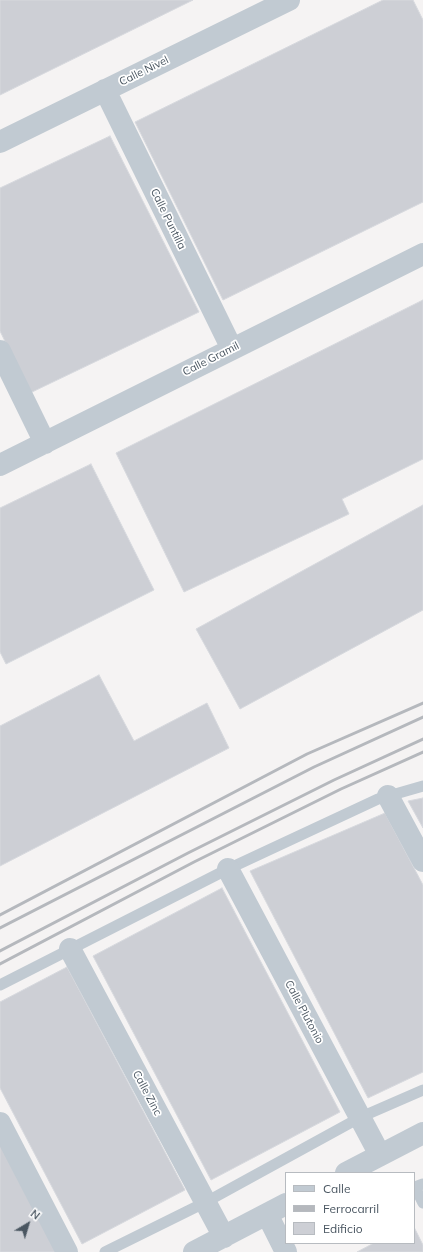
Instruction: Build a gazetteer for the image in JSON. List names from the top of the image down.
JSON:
{
  "streets": {
    "street": [
      "Calle Nivel",
      "Calle Puntilla",
      "Calle Gramil",
      "Calle Plutonio",
      "Calle Zinc"
    ]
  },
  "crossings": [
    ["Calle Nivel", "Calle Puntilla"],
    ["Calle Puntilla", "Calle Gramil"]
  ],
  "legend": ["Calle", "Ferrocarril", "Edificio"],
  "north": "top right"
}
